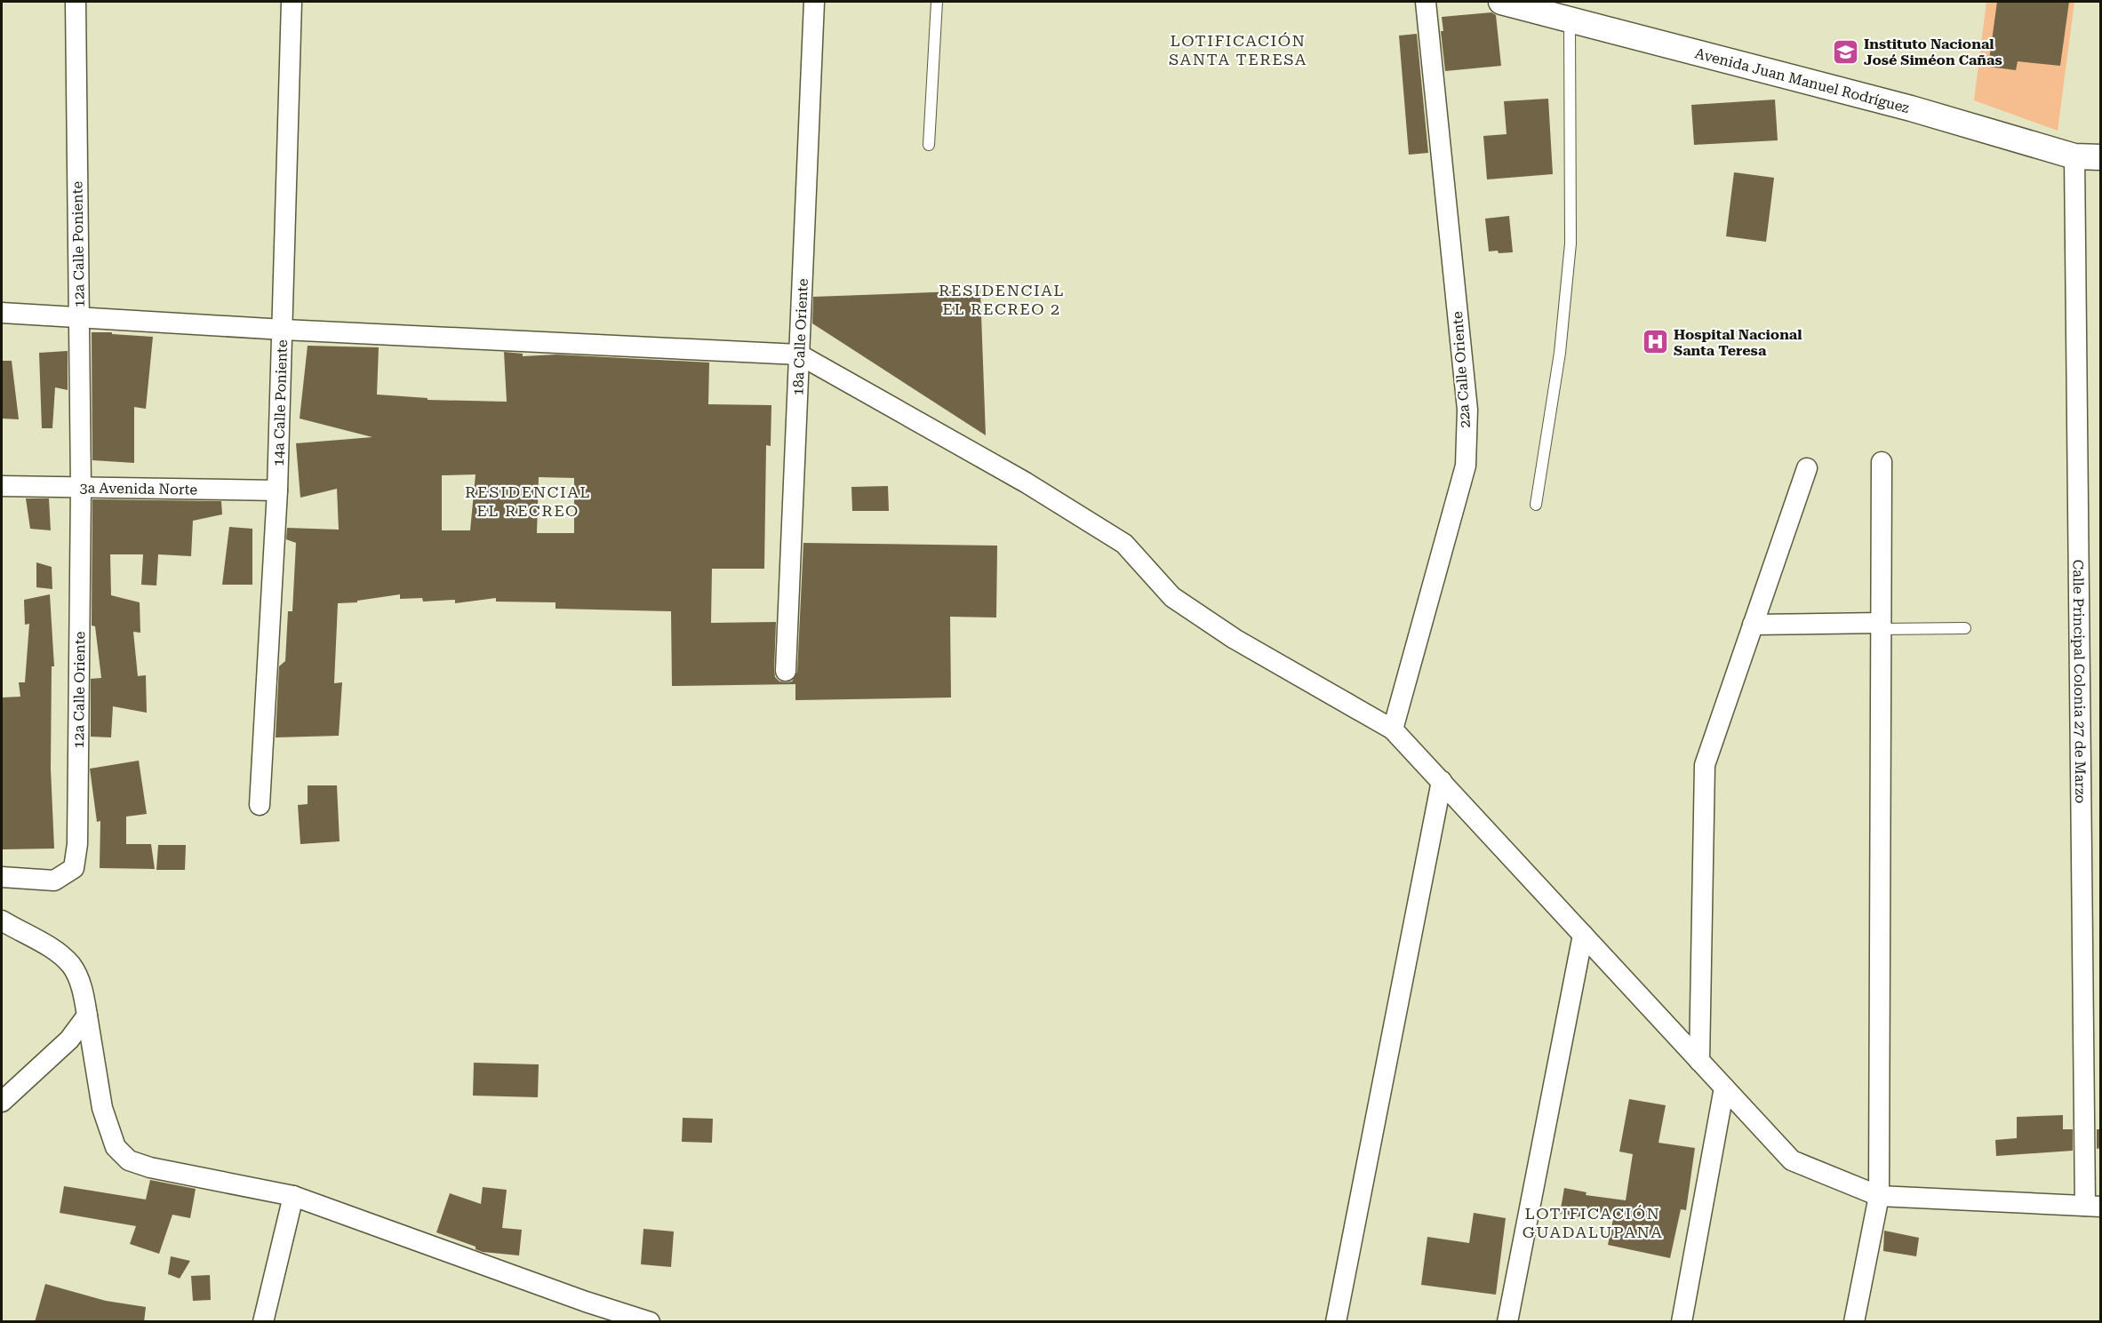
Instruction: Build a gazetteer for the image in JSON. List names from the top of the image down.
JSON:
{
  "streets": {
    "street": [
      "Avenida Juan Manuel Rodríguez",
      "12a Calle Poniente",
      "18a Calle Oriente",
      "22a Calle Oriente",
      "14a Calle Poniente",
      "3a Avenida Norte",
      "Calle Principal Colonia 27 de Marzo",
      "12a Calle Oriente"
    ]
  },
  "crossings": [
    ["Avenida Juan Manuel Rodríguez", "Calle Principal Colonia 27 de Marzo"],
    ["12a Calle Poniente", "3a Avenida Norte"],
    ["12a Calle Poniente", "12a Calle Oriente"],
    ["14a Calle Poniente", "3a Avenida Norte"],
    ["3a Avenida Norte", "12a Calle Oriente"]
  ],
  "districts": [
    "LOTIFICACIÓN SANTA TERESA",
    "RESIDENCIAL EL RECREO 2",
    "RESIDENCIAL EL RECREO",
    "LOTIFICACIÓN GUADALUPANA"
  ],
  "places": {
    "school or university": ["Instituto Nacional José Siméon Cañas"],
    "hospital": ["Hospital Nacional Santa Teresa"]
  }
}
